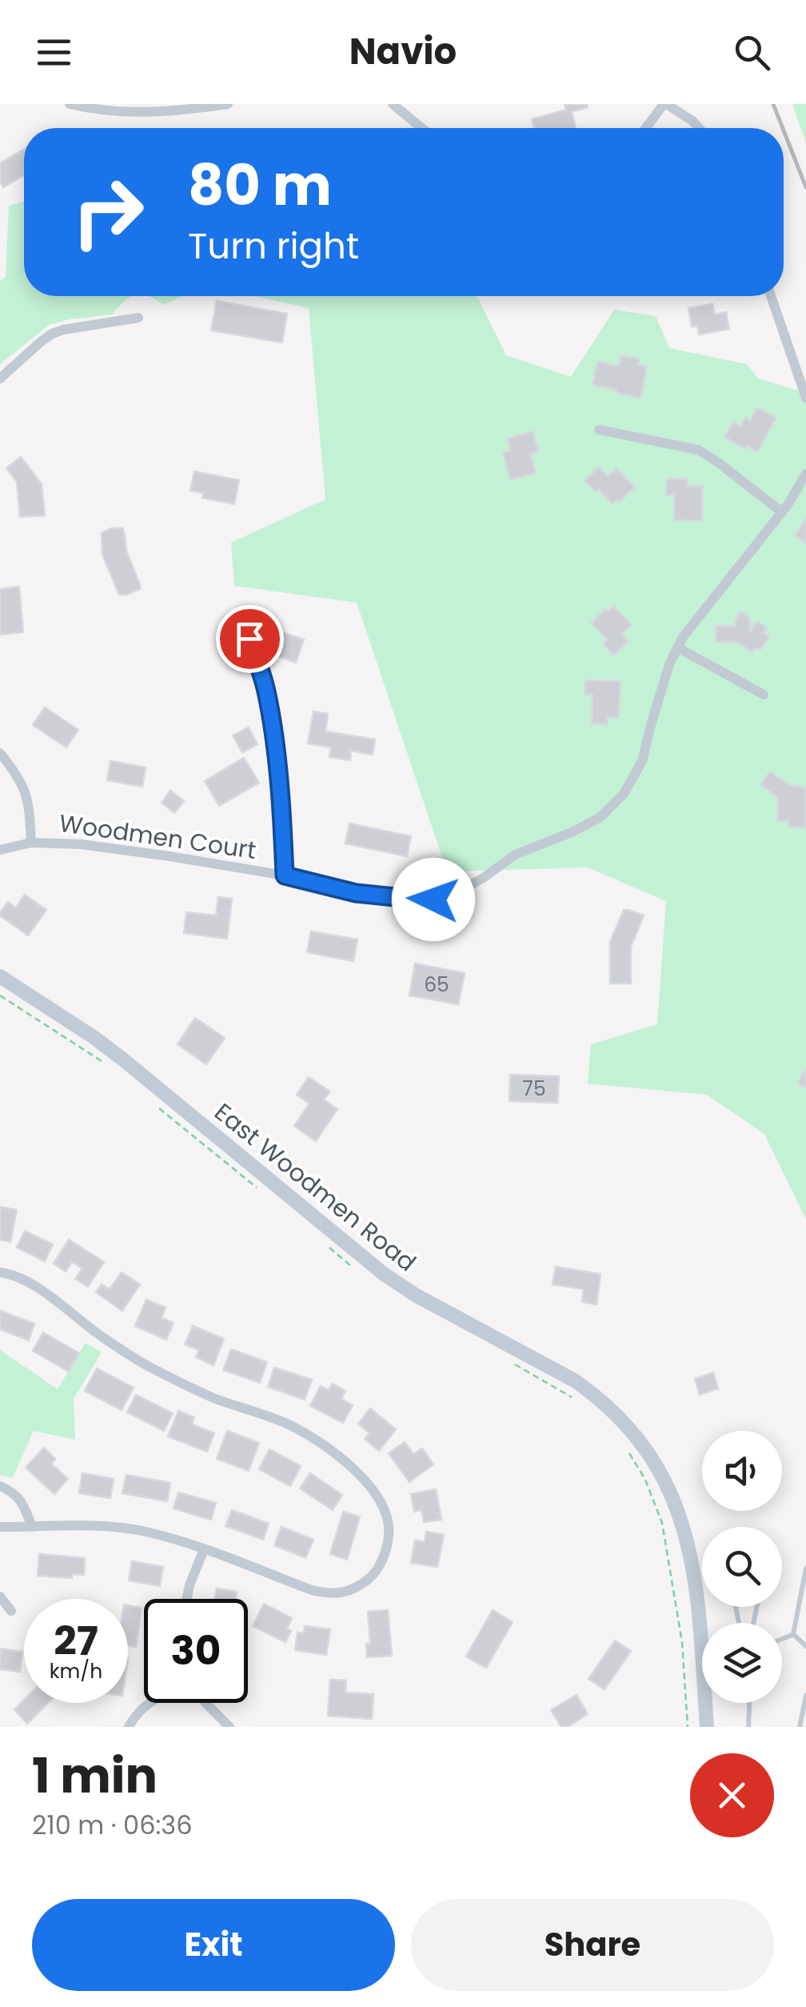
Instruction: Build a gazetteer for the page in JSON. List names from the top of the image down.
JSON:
{
  "streets": {
    "main road": ["East Woodmen Road"],
    "street": ["Woodmen Court"]
  },
  "house_numbers": ["65", "75"],
  "page": {
    "header": "Navio",
    "turn": ["80 m", "Turn right"],
    "speed": "27 km/h",
    "limit": "30",
    "heading": ["1 min", "210 m · 06:36"],
    "buttons": ["Exit", "Share"]
  }
}
